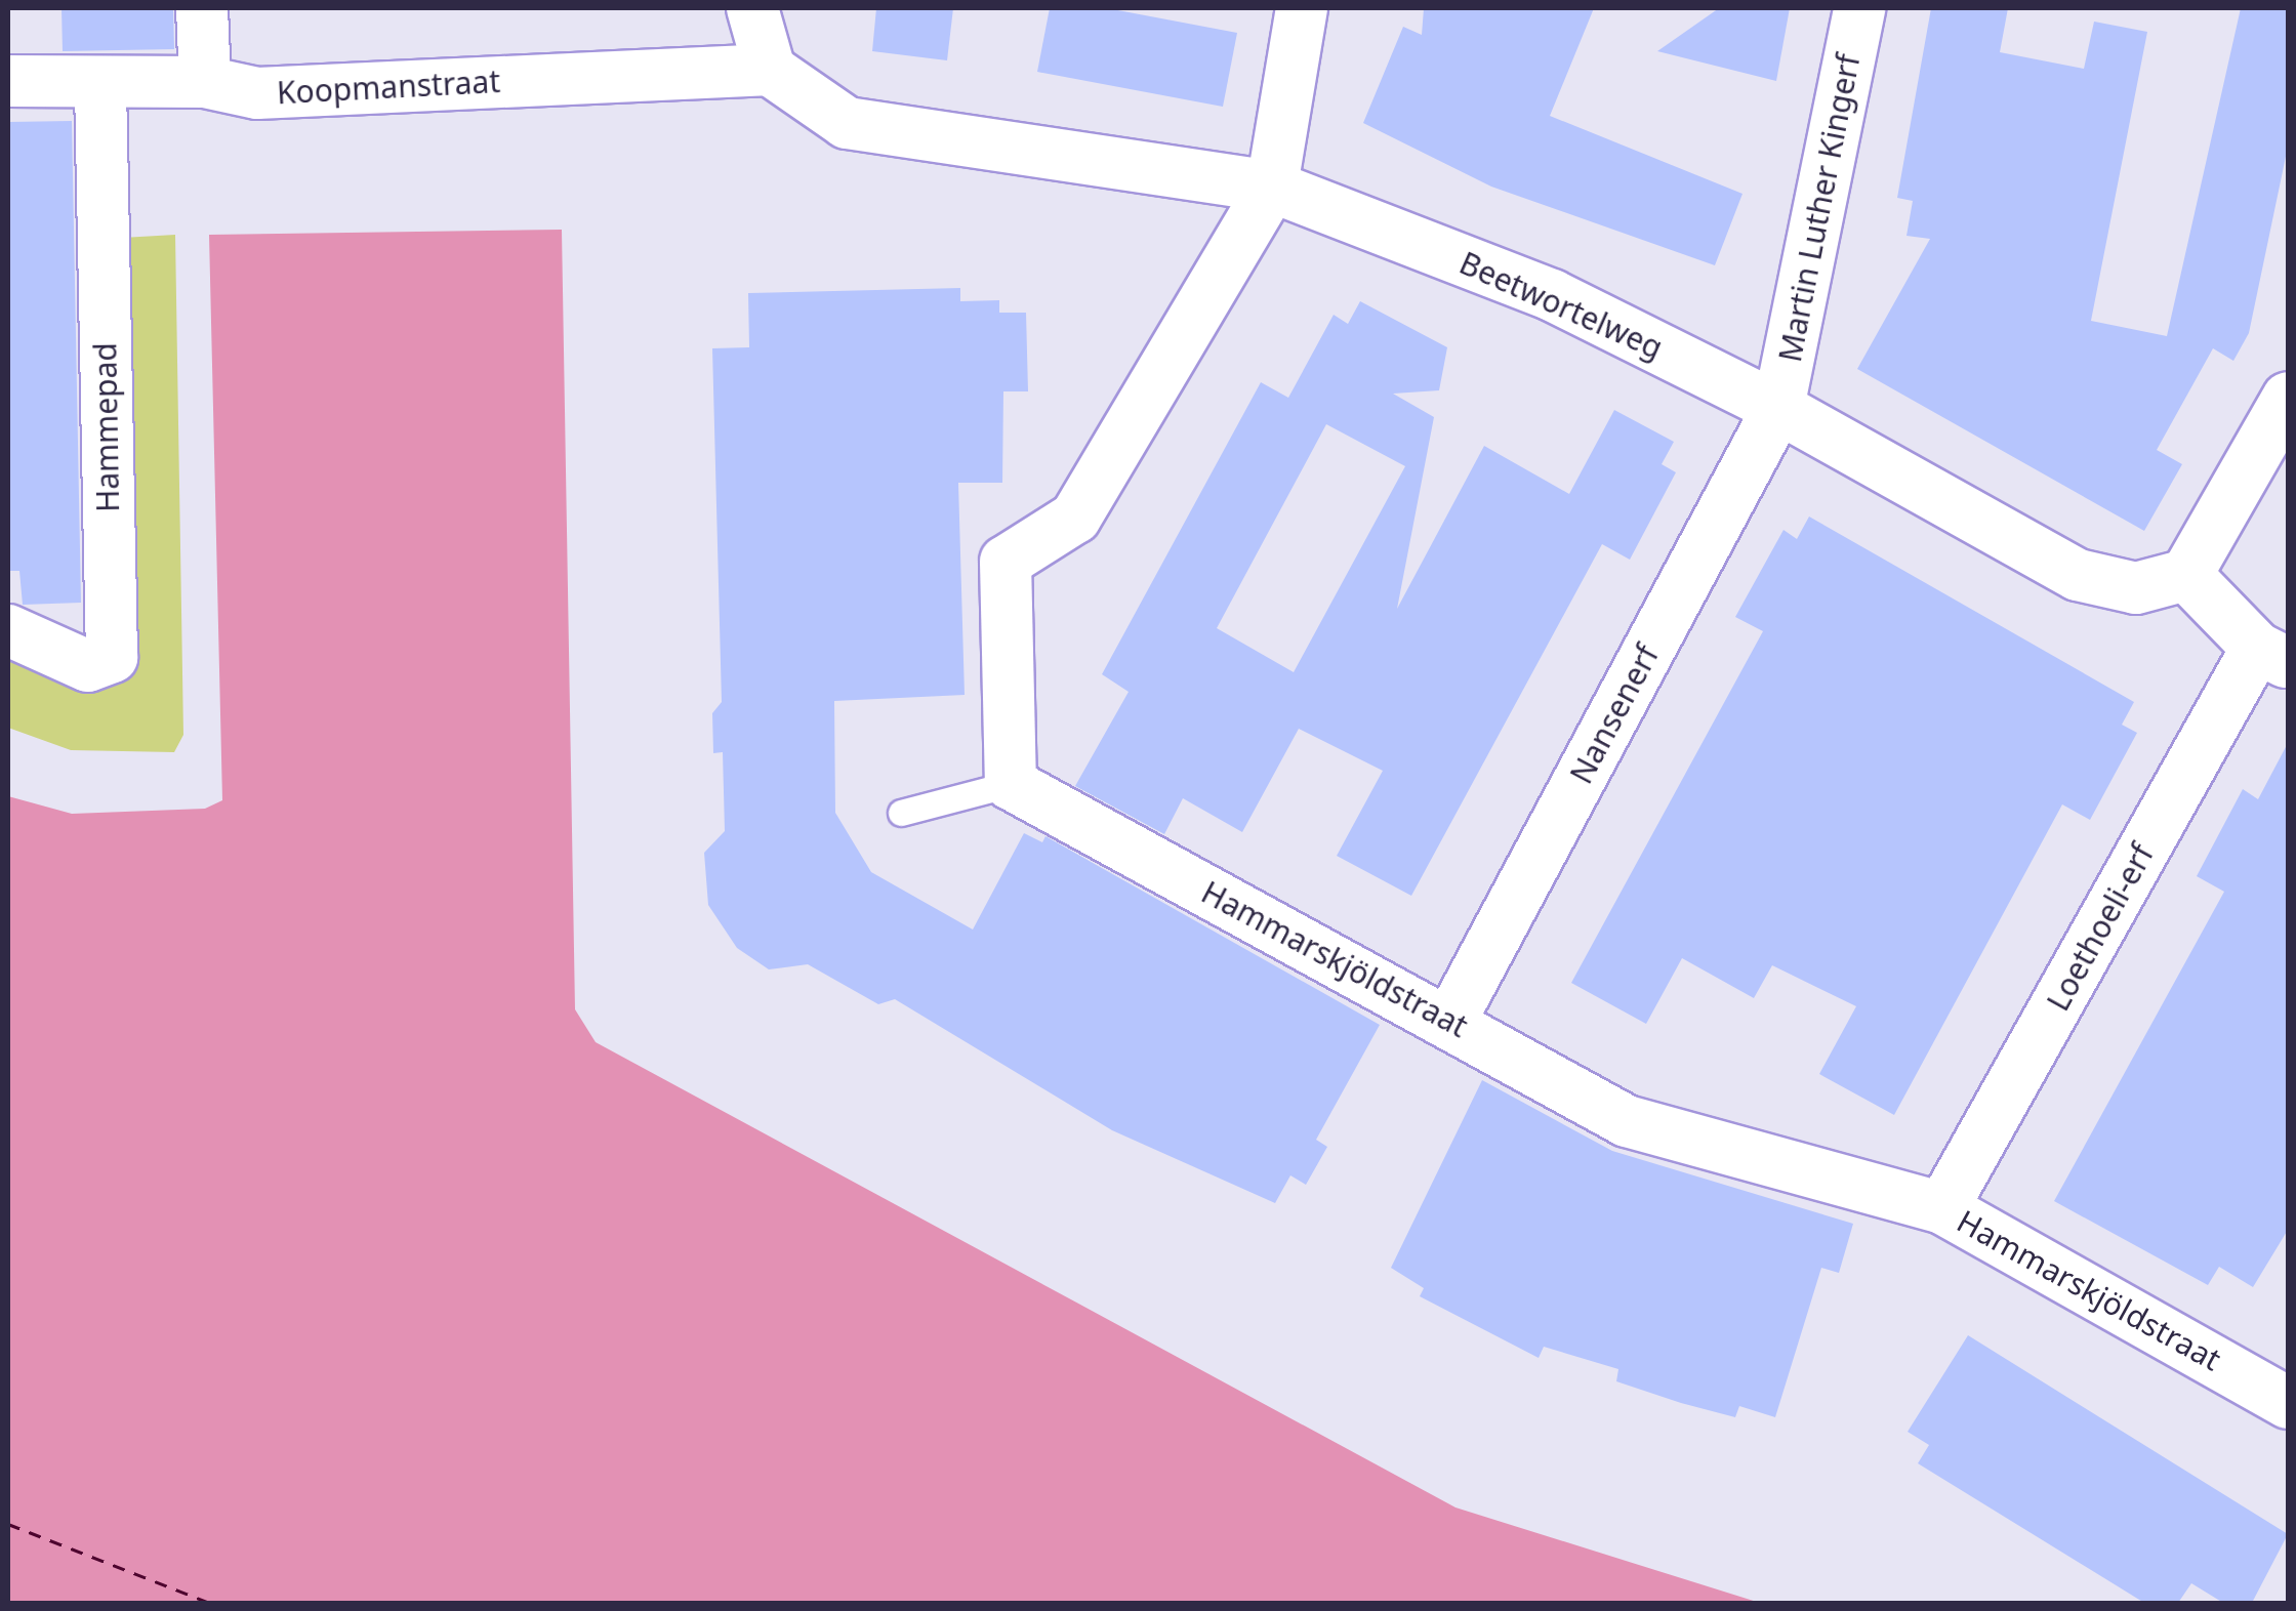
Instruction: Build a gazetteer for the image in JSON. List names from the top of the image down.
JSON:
{
  "streets": {
    "street": [
      "Koopmanstraat",
      "Martin Luther Kingerf",
      "Beetwortelweg",
      "Hammepad",
      "Nansenerf",
      "Loethoeli-erf",
      "Hammarskjöldstraat"
    ]
  },
  "crossings": [
    ["Koopmanstraat", "Beetwortelweg"],
    ["Koopmanstraat", "Hammepad"],
    ["Martin Luther Kingerf", "Beetwortelweg"],
    ["Martin Luther Kingerf", "Nansenerf"],
    ["Beetwortelweg", "Nansenerf"],
    ["Nansenerf", "Hammarskjöldstraat"],
    ["Loethoeli-erf", "Hammarskjöldstraat"]
  ]
}
